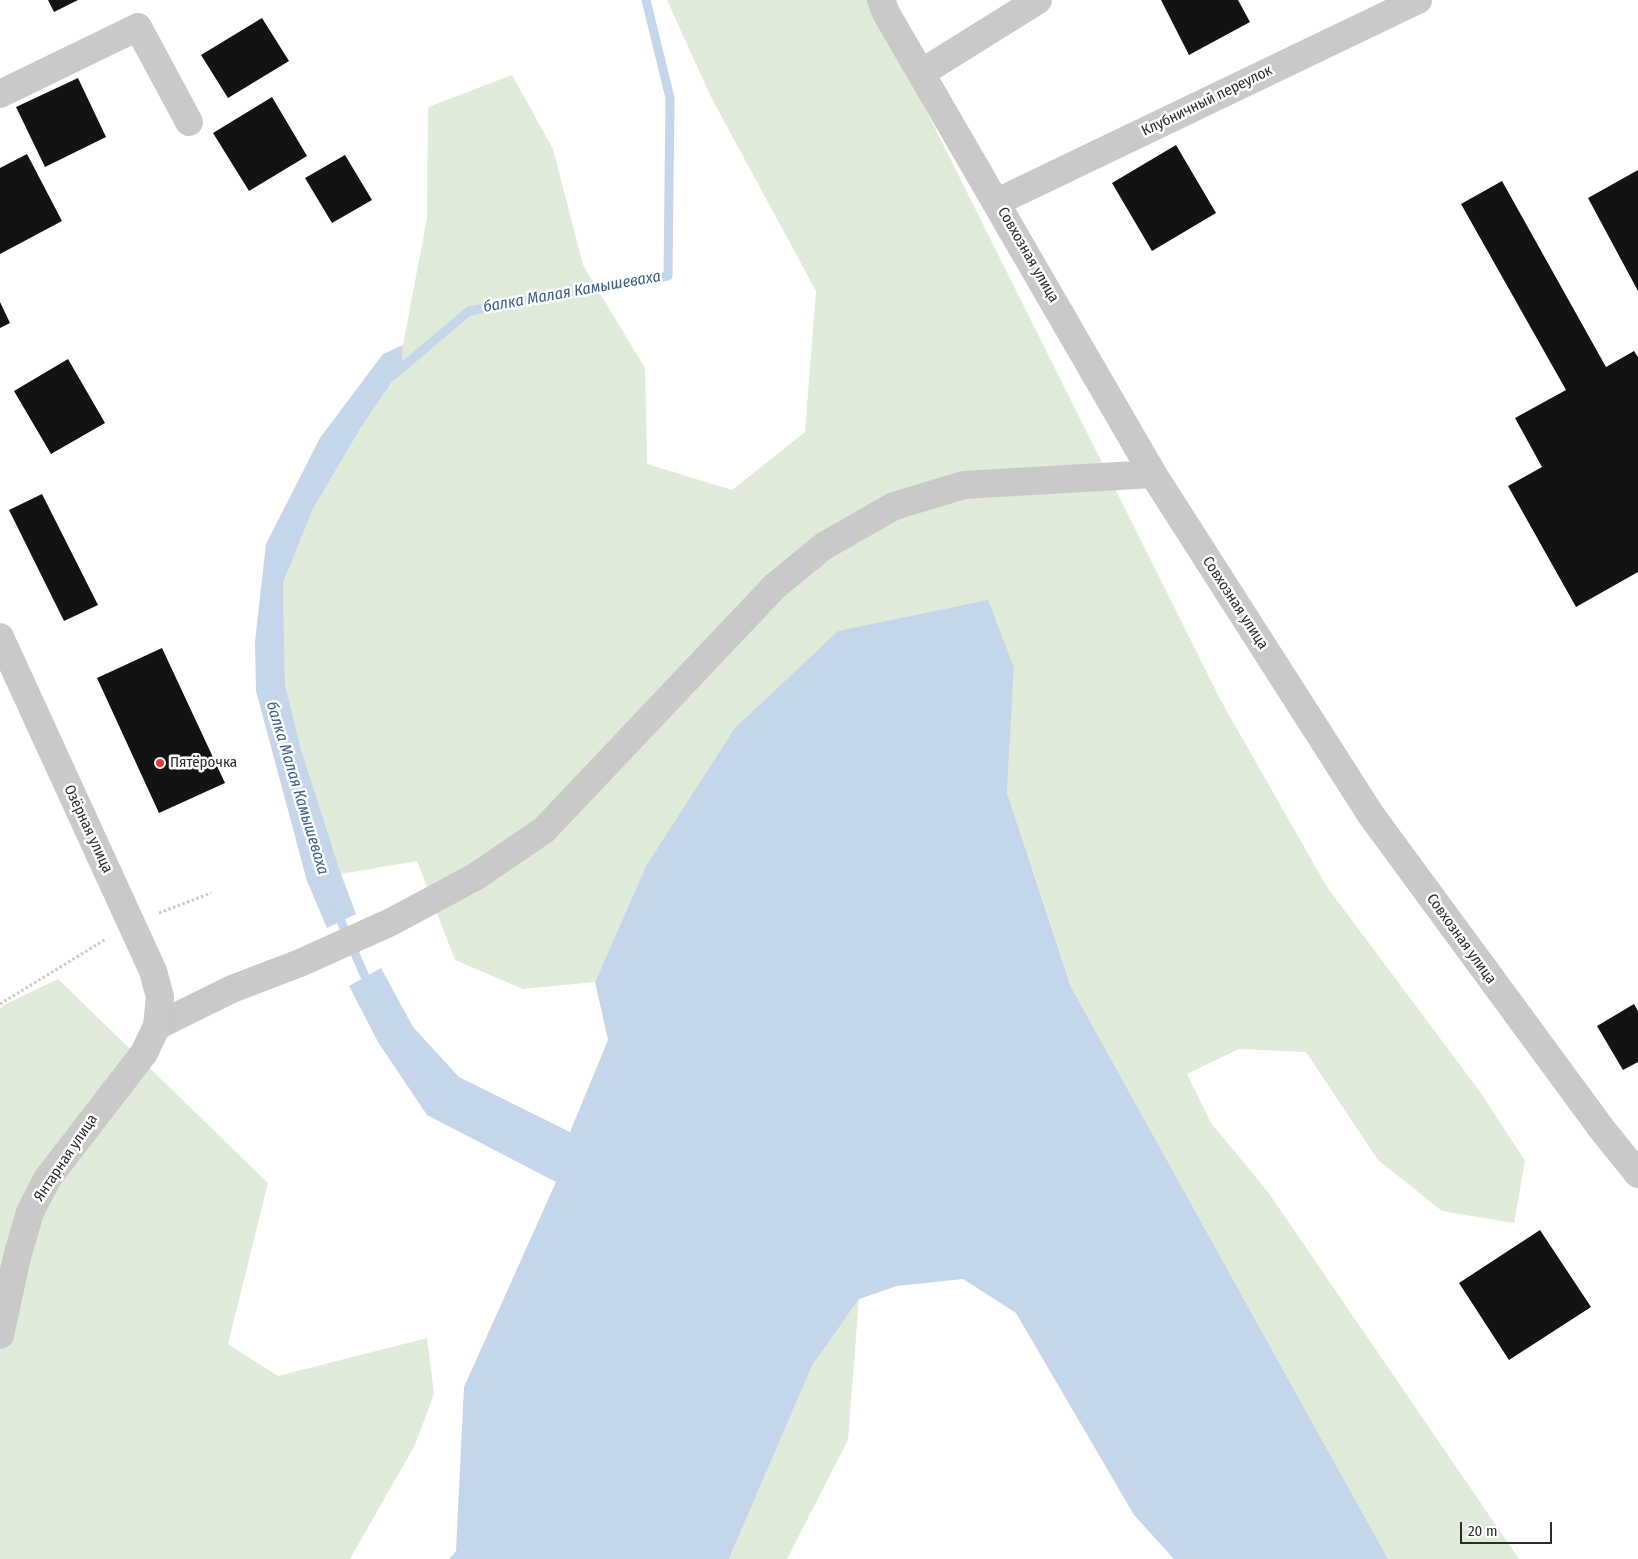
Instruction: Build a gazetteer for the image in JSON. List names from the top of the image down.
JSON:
{
  "streets": {
    "street": [
      "Клубничный переулок",
      "Совхозная улица",
      "Озёрная улица",
      "Янтарная улица"
    ]
  },
  "crossings": [
    ["Клубничный переулок", "Совхозная улица"],
    ["Озёрная улица", "Янтарная улица"]
  ],
  "water": ["балка Малая Камышеваха"],
  "places": ["Пятёрочка"],
  "scale_bar": "20 m"
}
